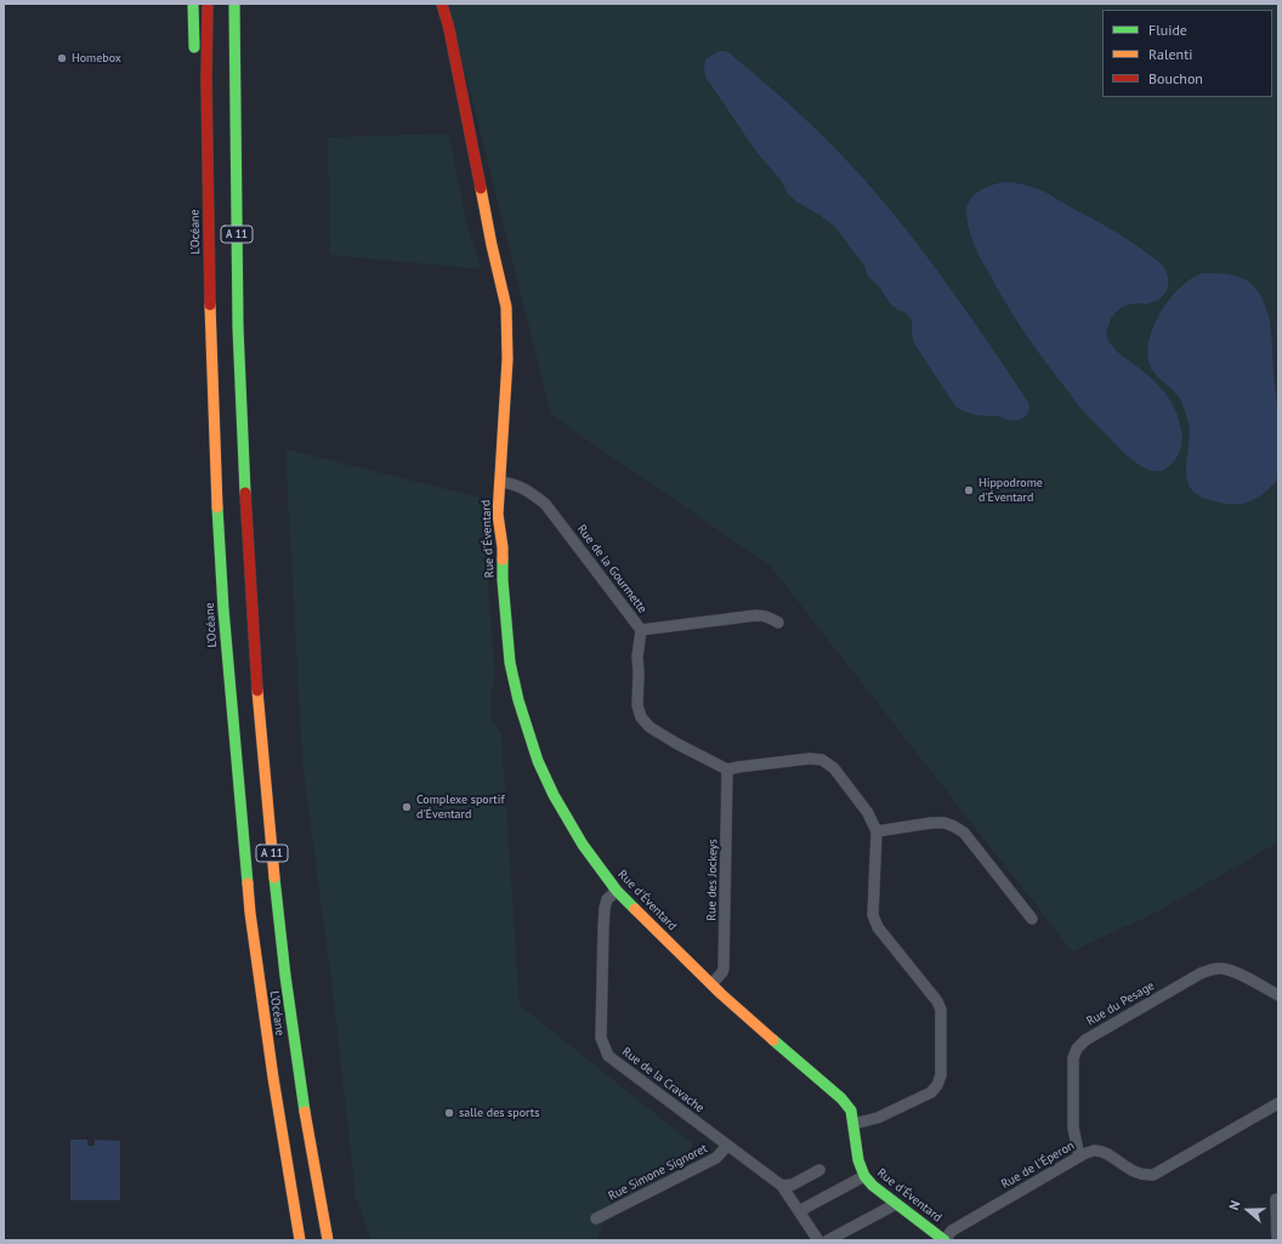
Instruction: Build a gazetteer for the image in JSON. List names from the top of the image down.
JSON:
{
  "streets": {
    "main road": ["L’Océane", "A 11", "Rue d'Éventard"],
    "street": [
      "Rue de la Gourmette",
      "Rue des Jockeys",
      "Rue du Pesage",
      "Rue de la Cravache",
      "Rue de l'Éperon",
      "Rue Simone Signoret"
    ]
  },
  "crossings": [
    ["Rue d'Éventard", "Rue de la Gourmette"],
    ["Rue d'Éventard", "Rue des Jockeys"],
    ["Rue d'Éventard", "Rue de la Cravache"],
    ["Rue d'Éventard", "Rue de l'Éperon"],
    ["Rue de la Gourmette", "Rue des Jockeys"],
    ["Rue du Pesage", "Rue de l'Éperon"],
    ["Rue de la Cravache", "Rue Simone Signoret"]
  ],
  "places": [
    "Homebox",
    "Hippodrome d'Éventard",
    "Complexe sportif d'Éventard",
    "salle des sports"
  ],
  "legend": ["Fluide", "Ralenti", "Bouchon"],
  "north": "left"
}
